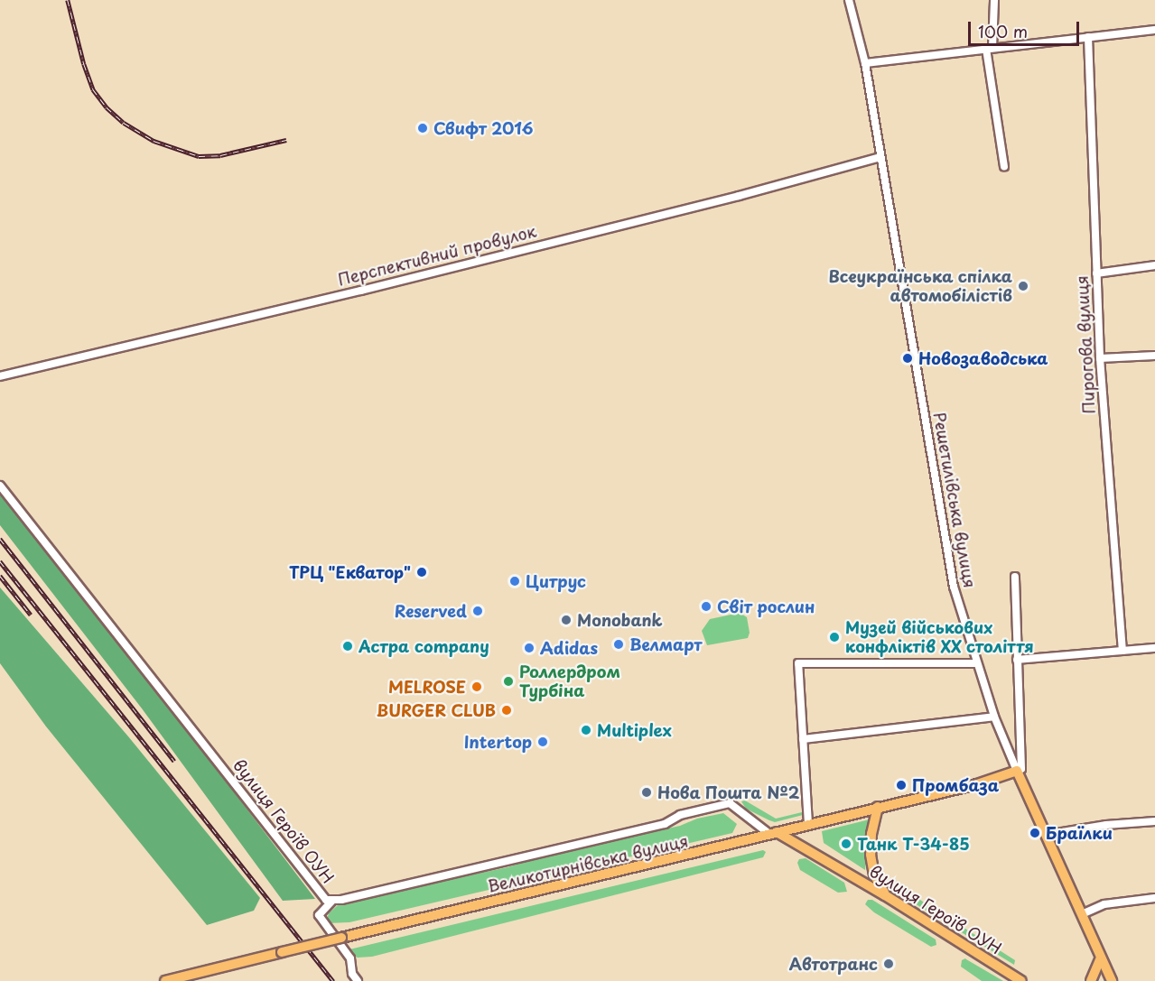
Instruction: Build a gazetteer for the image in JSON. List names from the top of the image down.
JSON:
{
  "streets": {
    "main road": ["Решетилівська вулиця", "вулиця Героїв ОУН", "Великотирнівська вулиця"],
    "street": ["Перспективний провулок", "Пирогова вулиця"]
  },
  "crossings": [
    ["Перспективний провулок", "Решетилівська вулиця"],
    ["Решетилівська вулиця", "Великотирнівська вулиця"],
    ["вулиця Героїв ОУН", "Великотирнівська вулиця"]
  ],
  "places": [
    "Свифт 2016",
    "Всеукраїнська спілка автомобілістів",
    "Новозаводська",
    "ТРЦ \"Екватор\"",
    "Цитрус",
    "Світ рослин",
    "Reserved",
    "Monobank",
    "Музей військових конфліктів ХХ століття",
    "Велмарт",
    "Астра company",
    "Adidas",
    "Роллердром Турбіна",
    "MELROSE",
    "BURGER CLUB",
    "Multiplex",
    "Intertop",
    "Промбаза",
    "Нова Пошта №2",
    "Браїлки",
    "Танк Т-34-85",
    "Автотранс"
  ],
  "scale_bar": "100 m"
}
